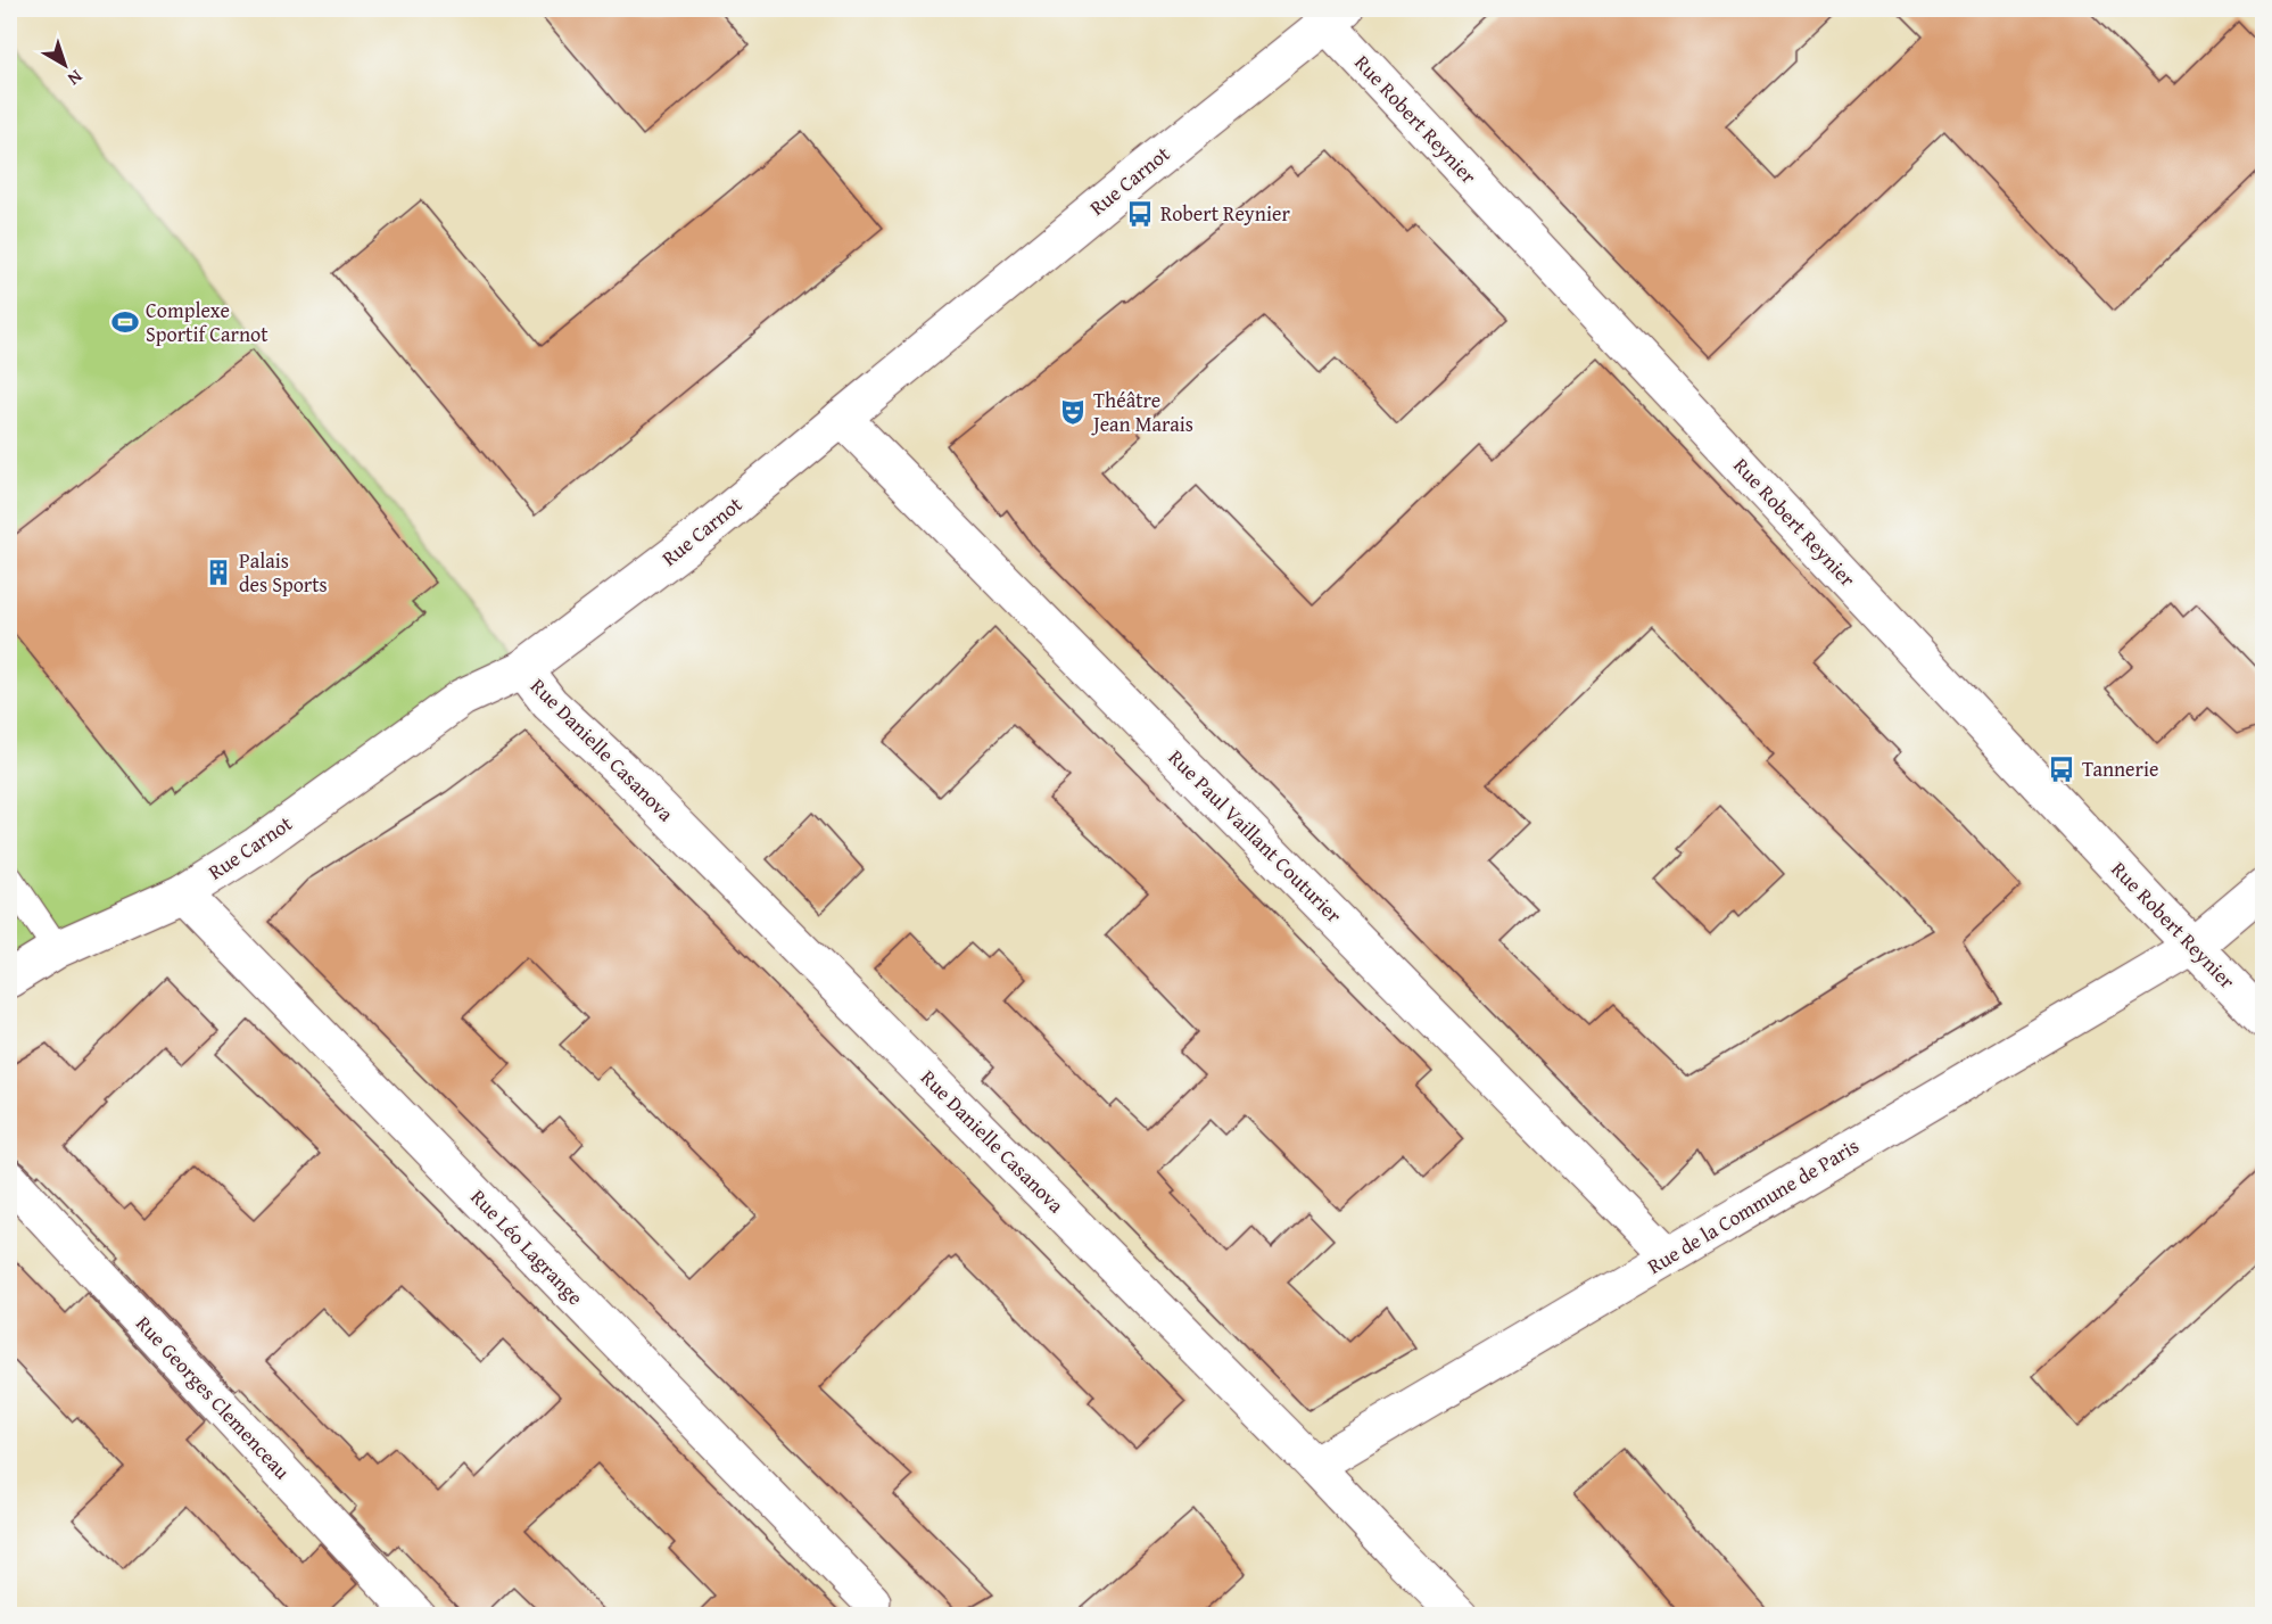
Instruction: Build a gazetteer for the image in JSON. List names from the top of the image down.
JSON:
{
  "streets": {
    "street": [
      "Rue Robert Reynier",
      "Rue Carnot",
      "Rue Danielle Casanova",
      "Rue Paul Vaillant Couturier",
      "Rue de la Commune de Paris",
      "Rue Léo Lagrange",
      "Rue Georges Clemenceau"
    ]
  },
  "crossings": [
    ["Rue Robert Reynier", "Rue Carnot"],
    ["Rue Robert Reynier", "Rue de la Commune de Paris"],
    ["Rue Carnot", "Rue Danielle Casanova"],
    ["Rue Carnot", "Rue Paul Vaillant Couturier"],
    ["Rue Carnot", "Rue Léo Lagrange"],
    ["Rue Danielle Casanova", "Rue de la Commune de Paris"],
    ["Rue Paul Vaillant Couturier", "Rue de la Commune de Paris"]
  ],
  "places": {
    "bus stop": ["Robert Reynier", "Tannerie"],
    "sports": ["Complexe Sportif Carnot"],
    "theatre": ["Théâtre Jean Marais"],
    "building": ["Palais des Sports"]
  },
  "north": "bottom right"
}
